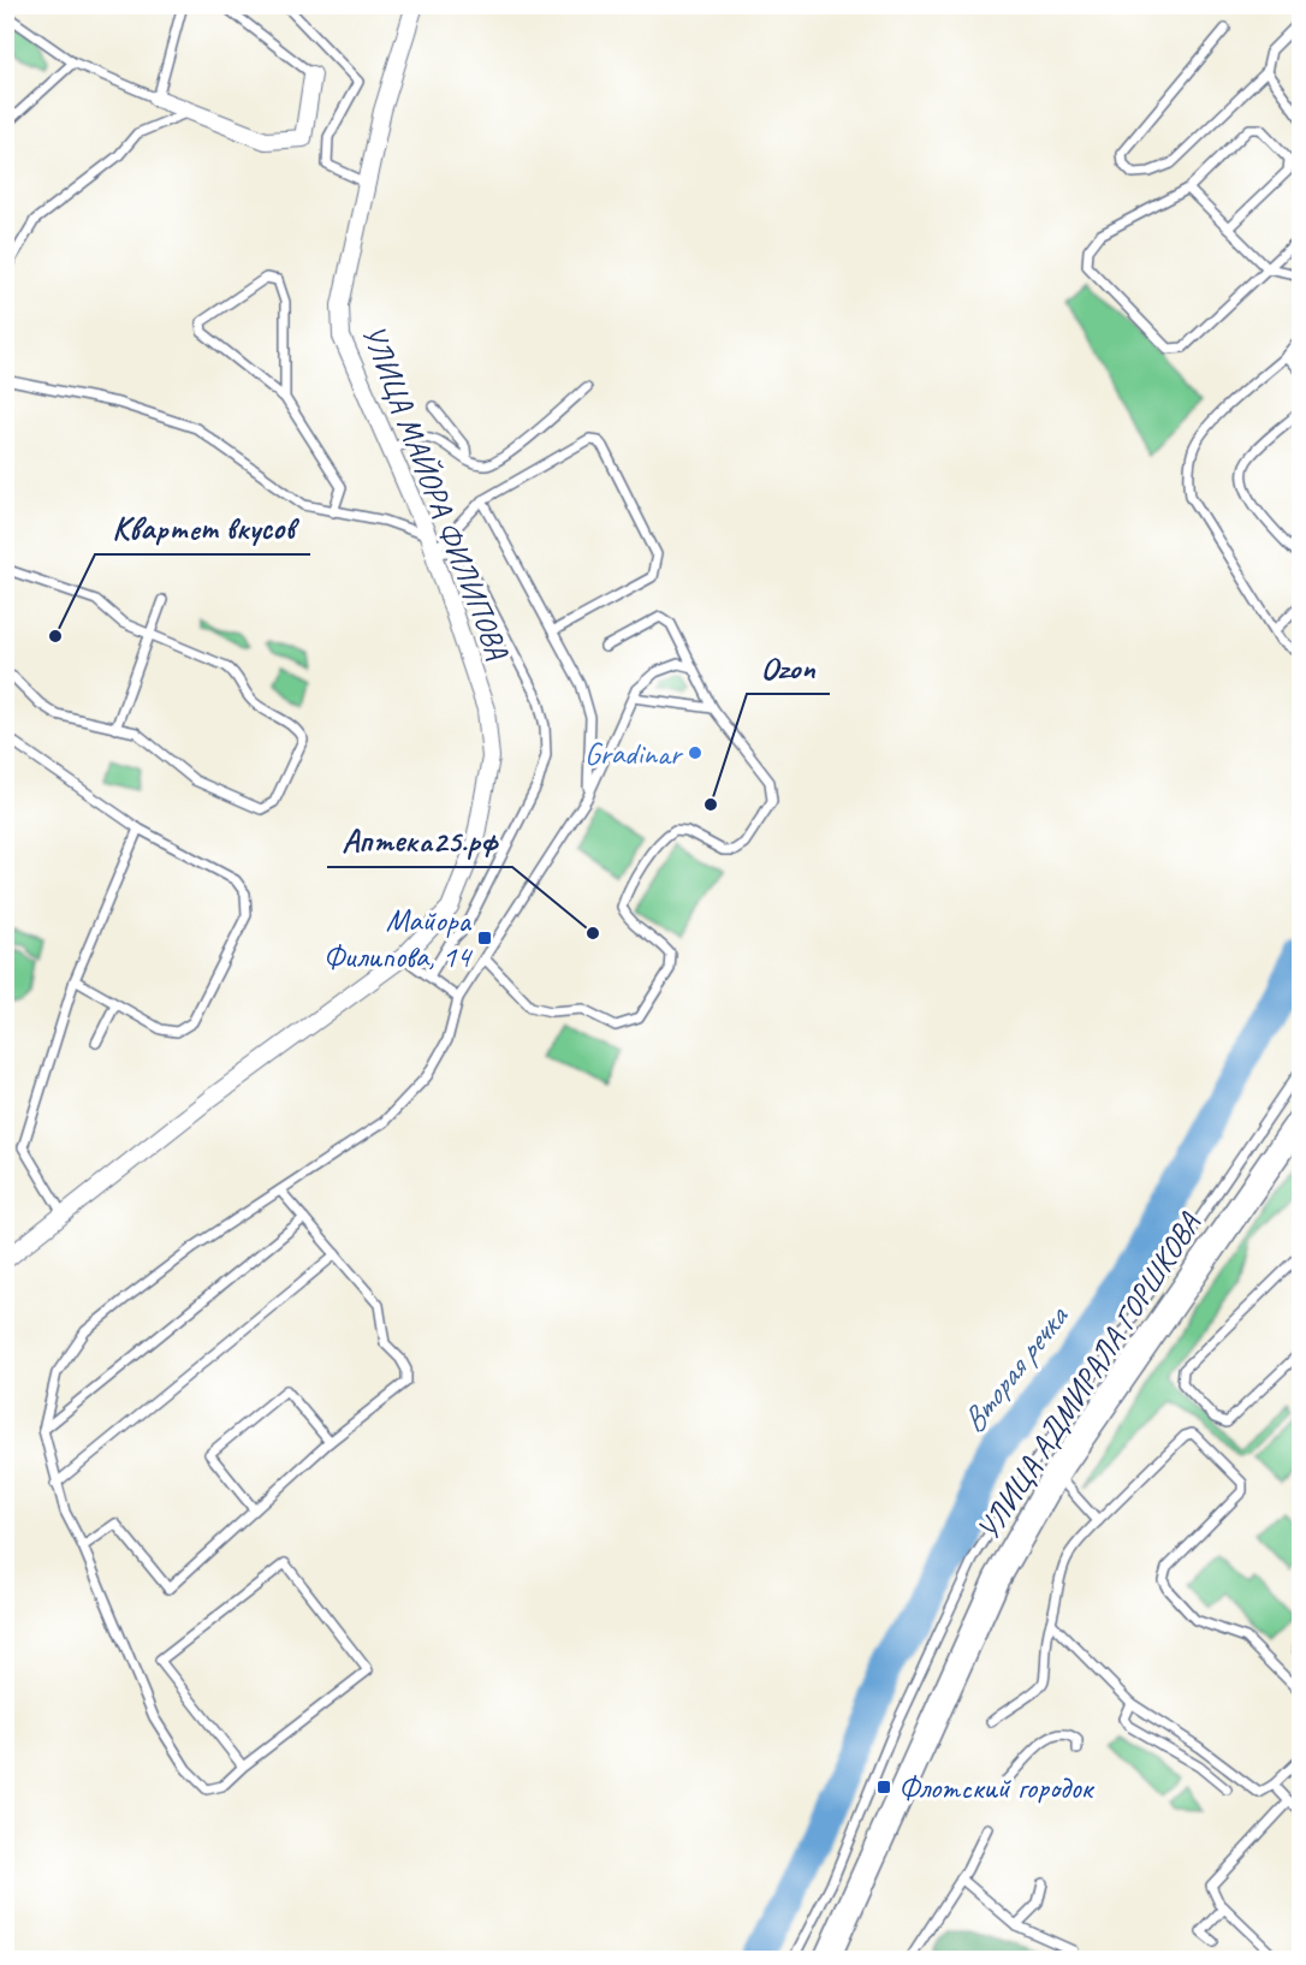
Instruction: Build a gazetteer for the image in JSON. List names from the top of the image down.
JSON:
{
  "streets": {
    "main road": ["УЛИЦА АДМИРАЛА ГОРШКОВА"],
    "street": ["УЛИЦА МАЙОРА ФИЛИПОВА"]
  },
  "water": ["Вторая речка"],
  "places": {
    "other": [
      "Квартет вкусов",
      "Gradinar",
      "Ozon",
      "Аптека25.рф"
    ],
    "transit": ["Майора Филипова, 14", "Флотский городок"]
  }
}
